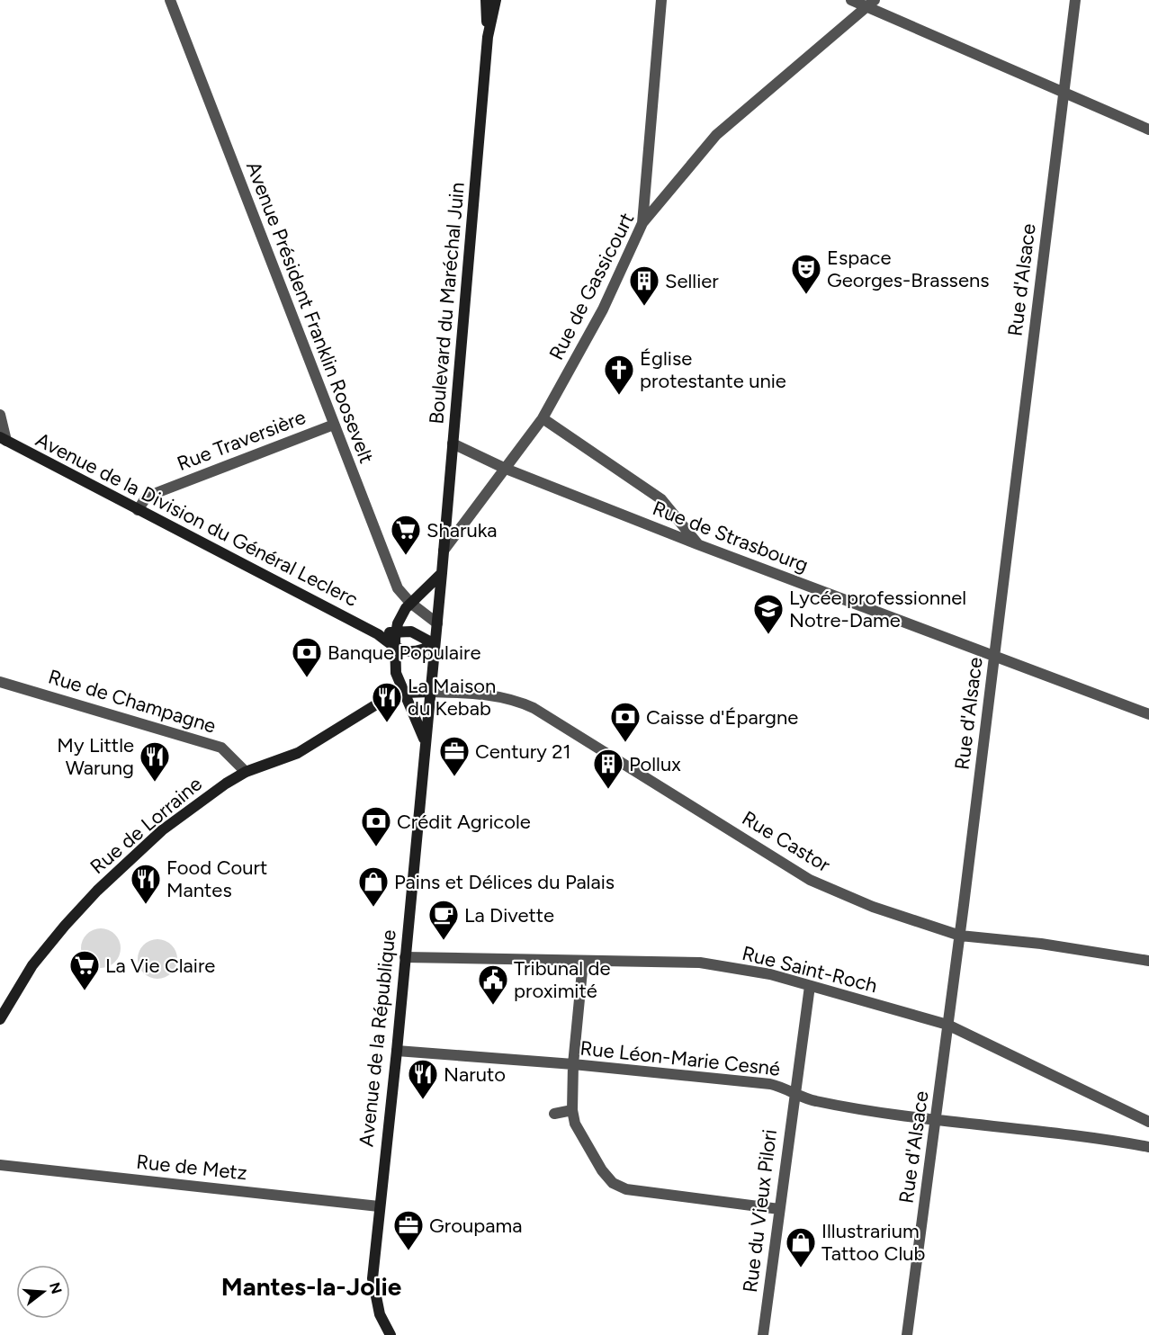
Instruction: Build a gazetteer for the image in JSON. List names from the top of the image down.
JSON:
{
  "streets": {
    "main road": [
      "Boulevard du Maréchal Juin",
      "Avenue de la Division du Général Leclerc",
      "Rue de Lorraine",
      "Avenue de la République"
    ],
    "street": [
      "Rue d'Alsace",
      "Rue de Gassicourt",
      "Avenue Président Franklin Roosevelt",
      "Rue Traversière",
      "Rue de Strasbourg",
      "Rue de Champagne",
      "Rue Castor",
      "Rue Saint-Roch",
      "Rue Léon-Marie Cesné",
      "Rue de Metz",
      "Rue du Vieux Pilori"
    ]
  },
  "crossings": [
    ["Rue d'Alsace", "Rue de Strasbourg"],
    ["Rue d'Alsace", "Rue Castor"],
    ["Rue d'Alsace", "Rue Saint-Roch"],
    ["Rue d'Alsace", "Rue Léon-Marie Cesné"],
    ["Rue de Gassicourt", "Boulevard du Maréchal Juin"],
    ["Rue de Gassicourt", "Rue de Strasbourg"],
    ["Boulevard du Maréchal Juin", "Avenue Président Franklin Roosevelt"],
    ["Boulevard du Maréchal Juin", "Rue de Strasbourg"],
    ["Boulevard du Maréchal Juin", "Avenue de la République"],
    ["Avenue Président Franklin Roosevelt", "Rue Traversière"],
    ["Rue Traversière", "Avenue de la Division du Général Leclerc"],
    ["Avenue de la Division du Général Leclerc", "Avenue de la République"],
    ["Rue de Champagne", "Rue de Lorraine"],
    ["Rue de Lorraine", "Rue Castor"],
    ["Rue de Lorraine", "Avenue de la République"],
    ["Rue Castor", "Avenue de la République"],
    ["Rue Saint-Roch", "Avenue de la République"],
    ["Rue Saint-Roch", "Rue du Vieux Pilori"],
    ["Avenue de la République", "Rue Léon-Marie Cesné"],
    ["Avenue de la République", "Rue de Metz"],
    ["Rue Léon-Marie Cesné", "Rue du Vieux Pilori"]
  ],
  "districts": ["Mantes-la-Jolie"],
  "places": {
    "theatre": ["Espace Georges-Brassens"],
    "building": ["Sellier", "Pollux"],
    "church": ["Église protestante unie"],
    "supermarket": ["Sharuka", "La Vie Claire"],
    "school or university": ["Lycée professionnel Notre-Dame"],
    "bank": ["Banque Populaire", "Caisse d'Épargne", "Crédit Agricole"],
    "restaurant": [
      "La Maison du Kebab",
      "My Little Warung",
      "Food Court Mantes",
      "Naruto"
    ],
    "office": ["Century 21", "Groupama"],
    "shop": ["Pains et Délices du Palais", "Illustrarium Tattoo Club"],
    "cafe": ["La Divette"],
    "public building": ["Tribunal de proximité"]
  },
  "north": "right"
}
